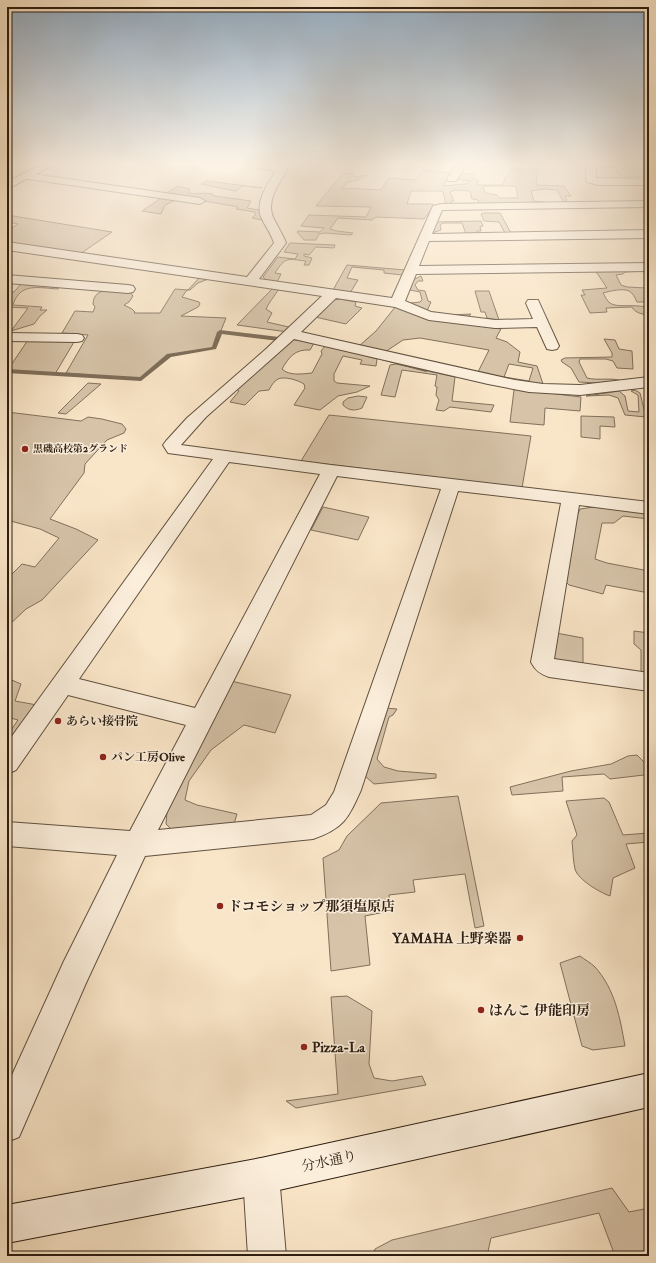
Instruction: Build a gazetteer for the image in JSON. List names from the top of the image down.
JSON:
{
  "streets": {
    "street": ["分水通り"]
  },
  "places": [
    "黒磯高校第2グランド",
    "あらい接骨院",
    "パン工房Olive",
    "ドコモショップ那須塩原店",
    "YAMAHA 上野楽器",
    "はんこ 伊能印房",
    "Pizza-La"
  ]
}
